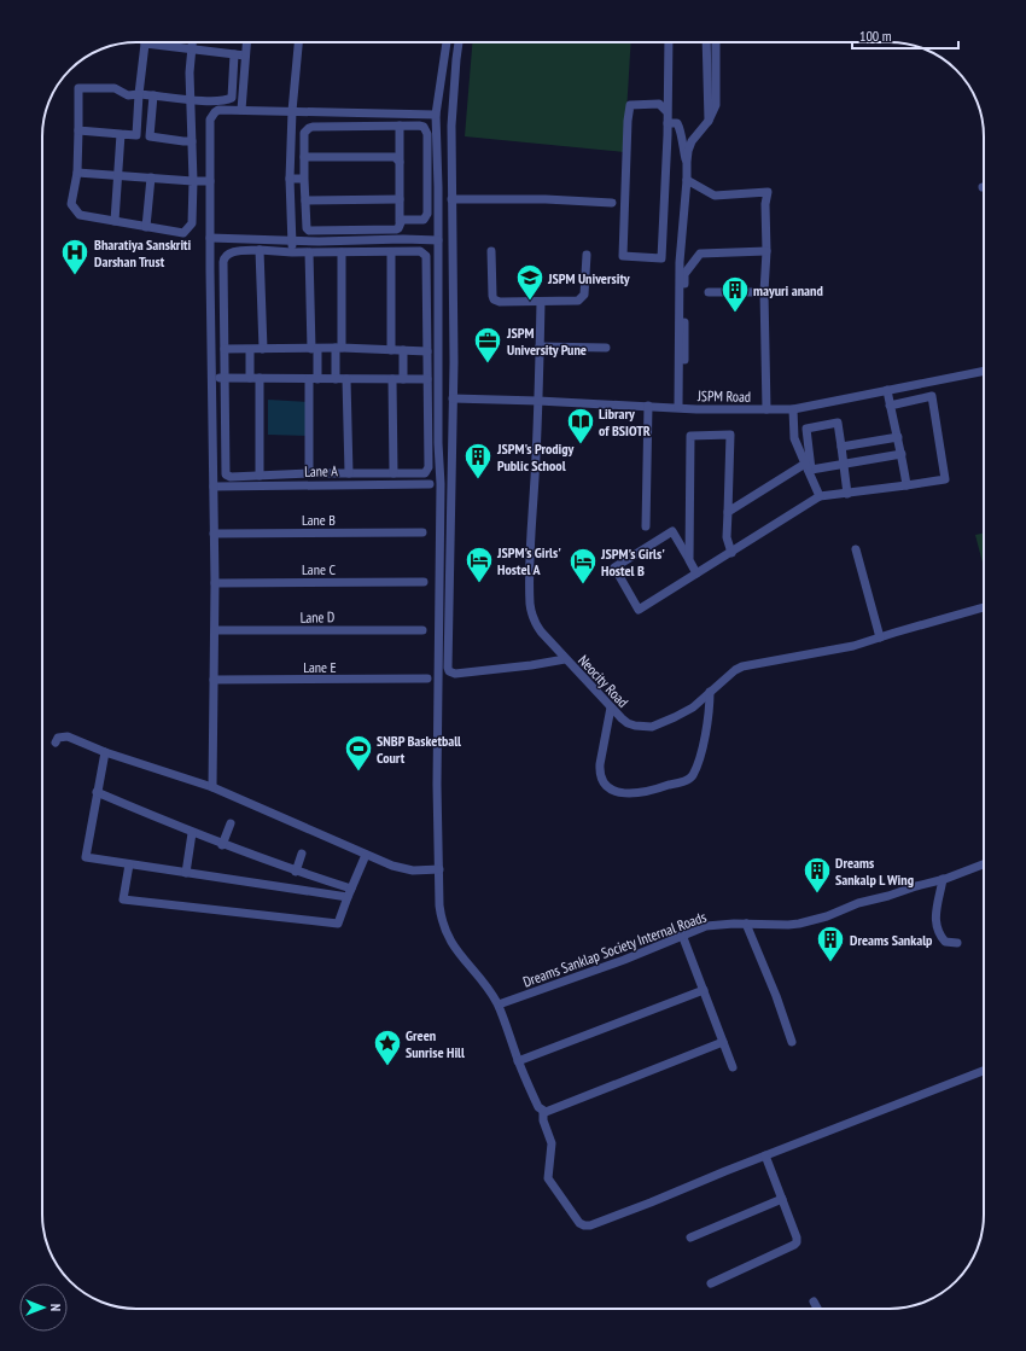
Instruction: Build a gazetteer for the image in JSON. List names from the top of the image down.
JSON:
{
  "streets": {
    "street": [
      "JSPM Road",
      "Lane A",
      "Lane B",
      "Lane C",
      "Lane D",
      "Lane E",
      "Neocity Road",
      "Dreams Sanklap Society Internal Roads"
    ]
  },
  "crossings": [
    ["JSPM Road", "Neocity Road"]
  ],
  "places": {
    "hospital": ["Bharatiya Sanskriti Darshan Trust"],
    "school or university": ["JSPM University"],
    "building": [
      "mayuri anand",
      "JSPM's Prodigy Public School",
      "Dreams Sankalp L Wing",
      "Dreams Sankalp"
    ],
    "office": ["JSPM University Pune"],
    "library": ["Library of BSIOTR"],
    "hotel": ["JSPM's Girls' Hostel A", "JSPM's Girls' Hostel B"],
    "sports": ["SNBP Basketball Court"],
    "place": ["Green Sunrise Hill"]
  },
  "scale_bar": "100 m",
  "north": "right"
}
